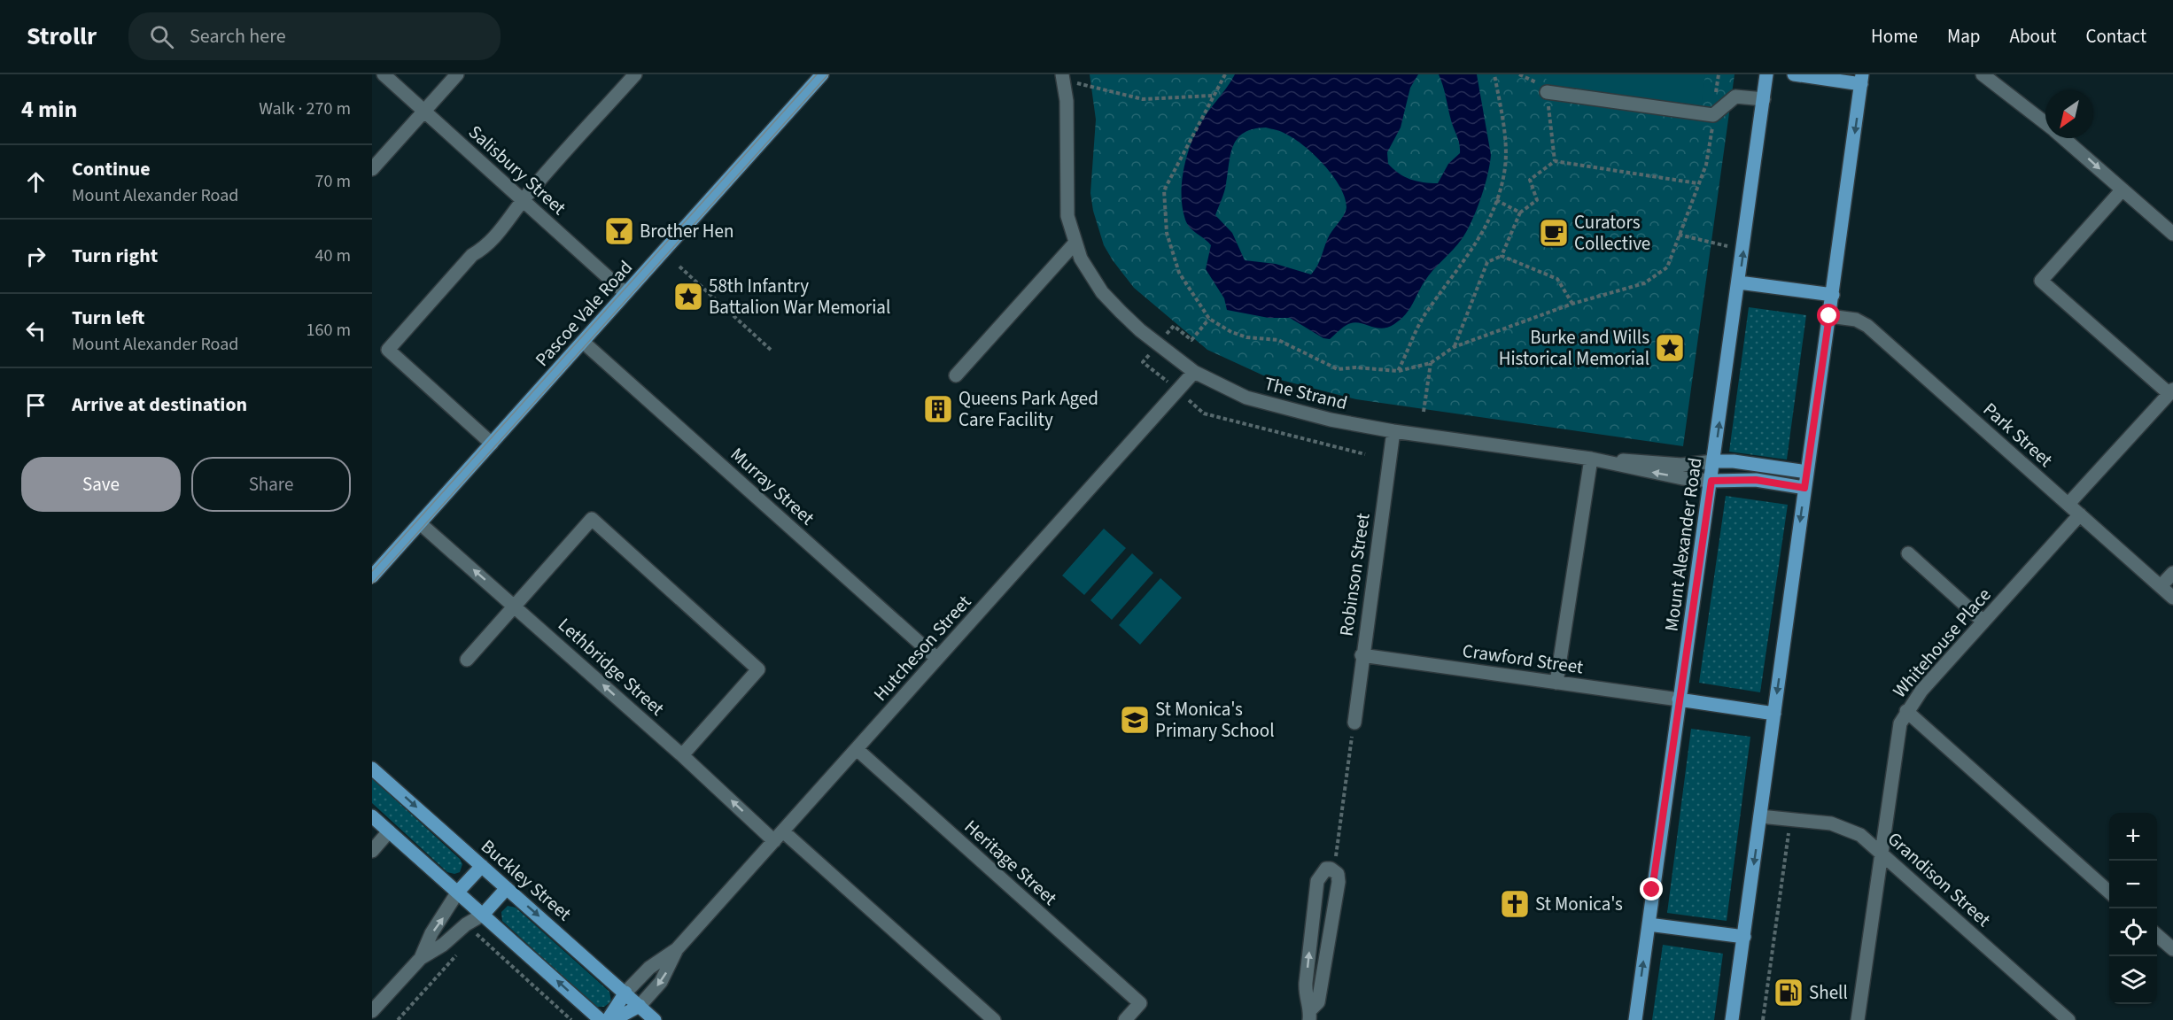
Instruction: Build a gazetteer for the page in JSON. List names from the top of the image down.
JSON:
{
  "streets": {
    "main road": ["Pascoe Vale Road", "Mount Alexander Road", "Buckley Street"],
    "street": [
      "Salisbury Street",
      "The Strand",
      "Park Street",
      "Murray Street",
      "Robinson Street",
      "Whitehouse Place",
      "Hutcheson Street",
      "Crawford Street",
      "Lethbridge Street",
      "Heritage Street",
      "Grandison Street"
    ]
  },
  "crossings": [
    ["Salisbury Street", "Pascoe Vale Road"],
    ["Pascoe Vale Road", "Murray Street"],
    ["Pascoe Vale Road", "Lethbridge Street"],
    ["The Strand", "Mount Alexander Road"],
    ["The Strand", "Robinson Street"],
    ["The Strand", "Hutcheson Street"],
    ["Park Street", "Whitehouse Place"],
    ["Murray Street", "Hutcheson Street"],
    ["Mount Alexander Road", "Crawford Street"],
    ["Robinson Street", "Crawford Street"],
    ["Whitehouse Place", "Grandison Street"],
    ["Hutcheson Street", "Lethbridge Street"],
    ["Hutcheson Street", "Heritage Street"],
    ["Hutcheson Street", "Buckley Street"]
  ],
  "one_way": ["Lethbridge Street"],
  "places": {
    "bar": ["Brother Hen"],
    "cafe": ["Curators Collective"],
    "place": ["58th Infantry Battalion War Memorial", "Burke and Wills Historical Memorial"],
    "building": ["Queens Park Aged Care Facility"],
    "school or university": ["St Monica's Primary School"],
    "church": ["St Monica's"],
    "fuel station": ["Shell"]
  },
  "north": "bottom left",
  "page": {
    "header": "Strollr",
    "search": "Search here",
    "nav": [
      "Home",
      "Map",
      "About",
      "Contact"
    ],
    "heading": ["4 min", "Walk · 270 m"],
    "list": [
      ["Continue", "Mount Alexander Road", "70 m"],
      ["Turn right", "40 m"],
      ["Turn left", "Mount Alexander Road", "160 m"],
      "Arrive at destination"
    ],
    "buttons": ["Save", "Share"],
    "map_buttons": ["+", "−"]
  }
}
